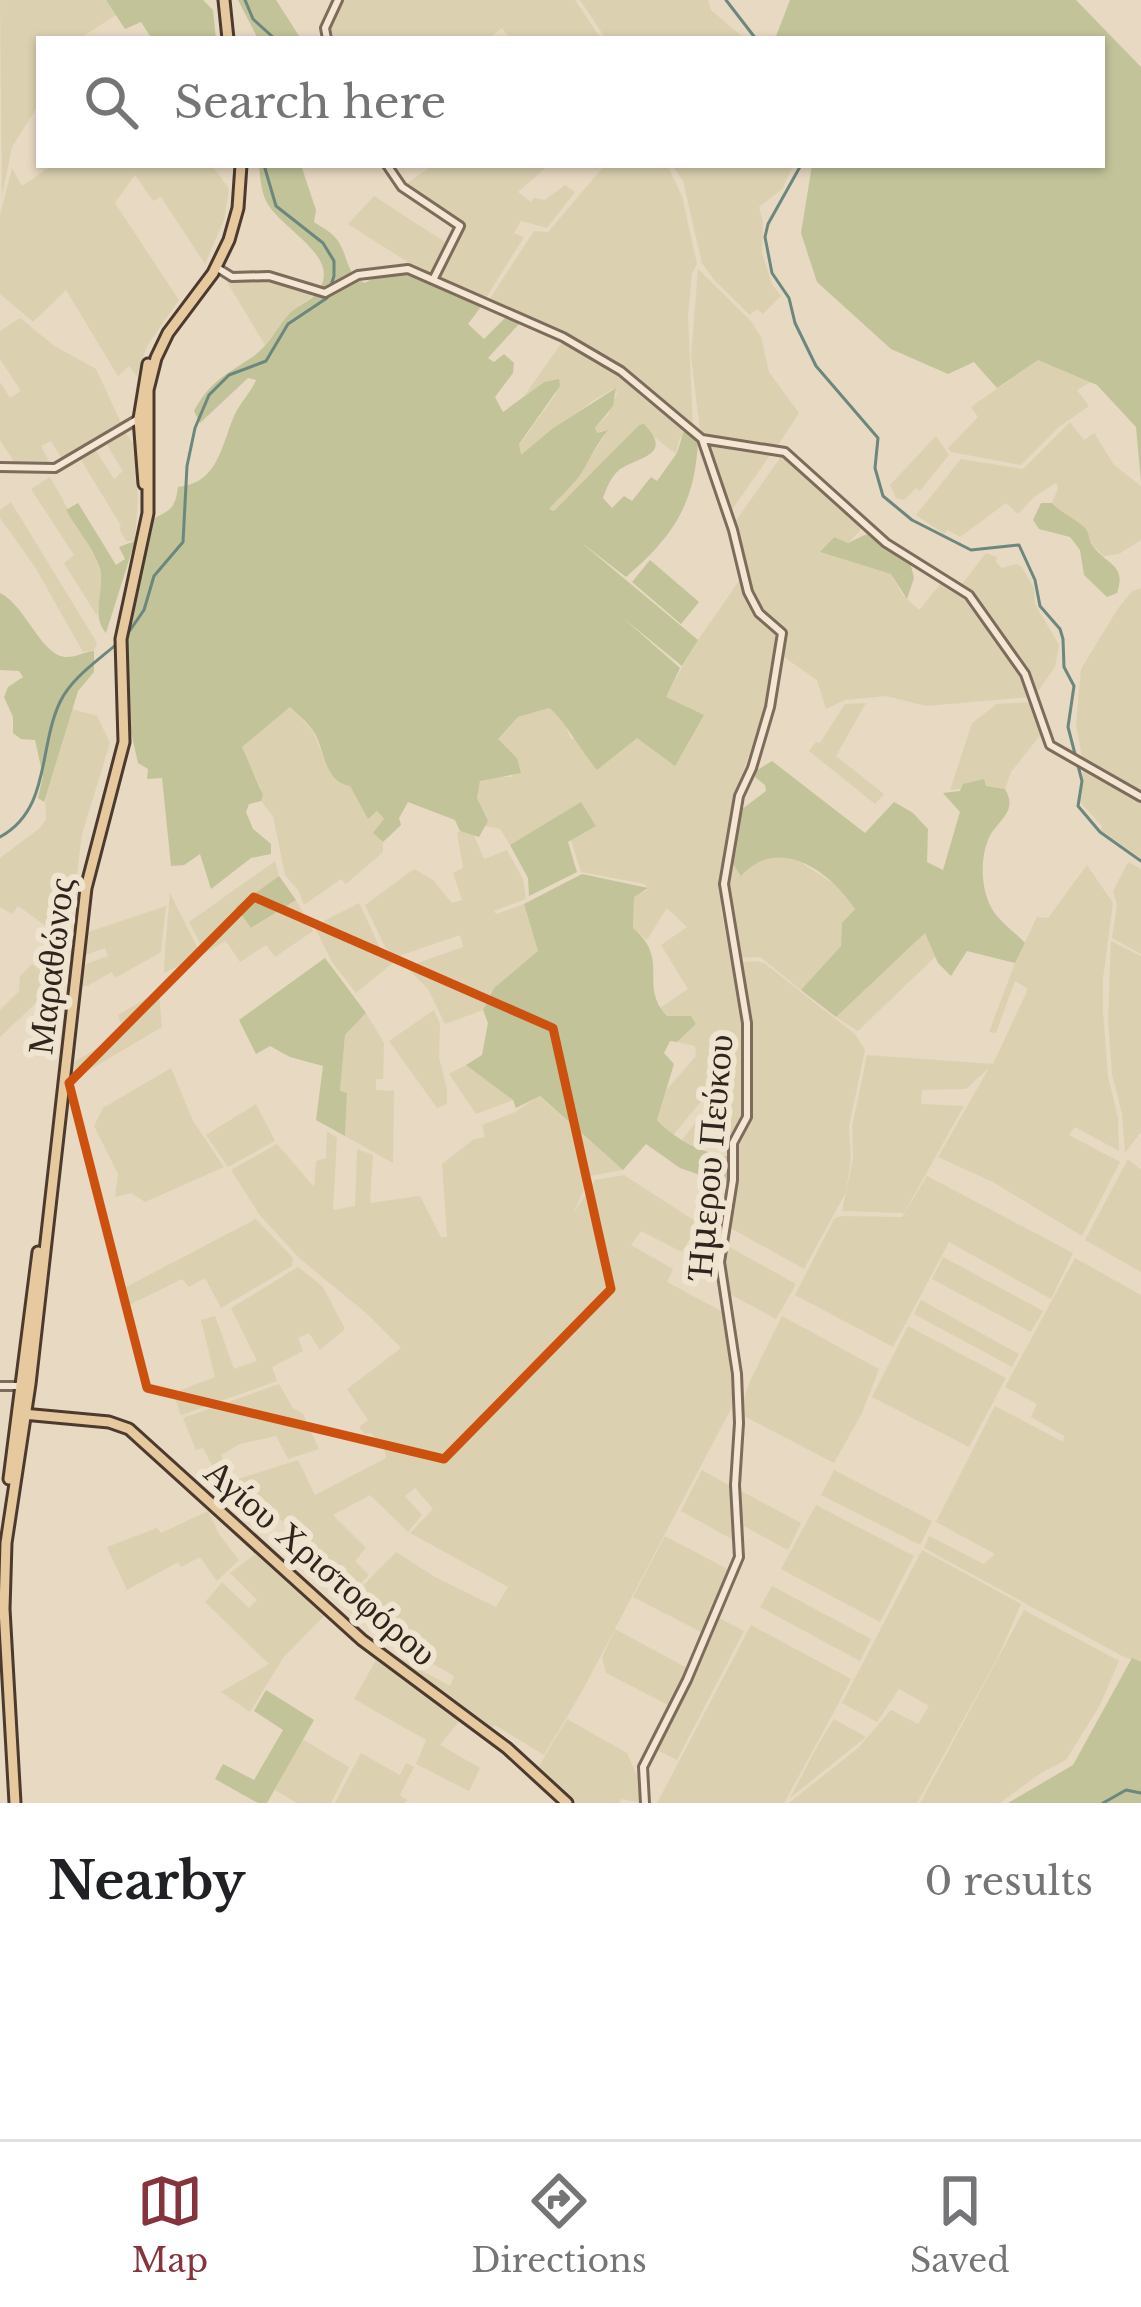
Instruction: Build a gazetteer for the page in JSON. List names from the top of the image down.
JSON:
{
  "streets": {
    "main road": ["Μαραθώνος", "Αγίου Χριστοφόρου"],
    "street": ["Ήμερου Πεύκου"]
  },
  "crossings": [
    ["Μαραθώνος", "Αγίου Χριστοφόρου"]
  ],
  "page": {
    "search": "Search here",
    "heading": ["Nearby", "0 results"],
    "nav": ["Map", "Directions", "Saved"]
  }
}
